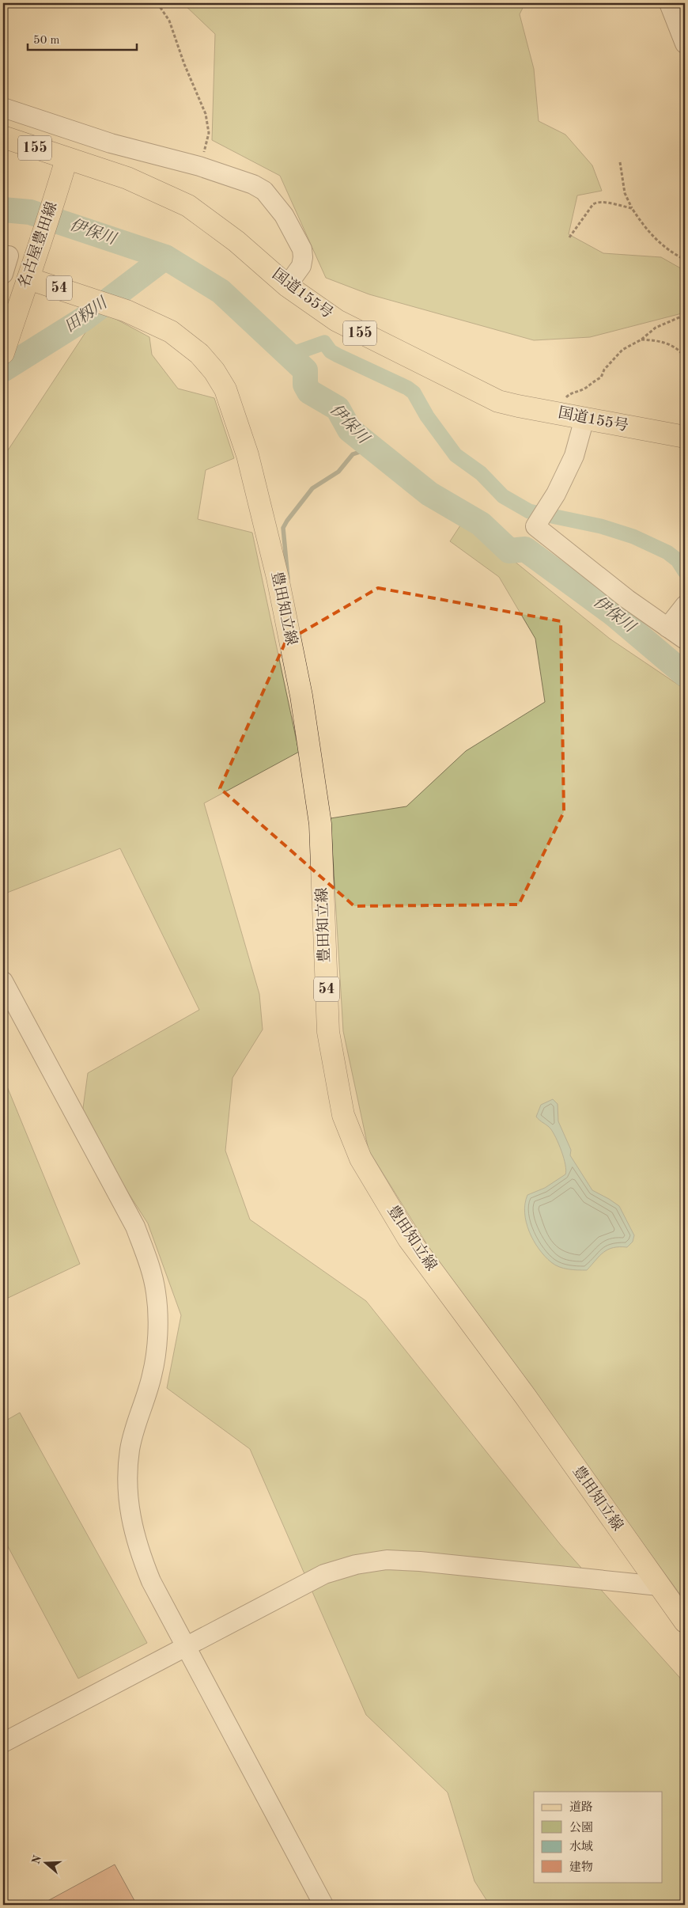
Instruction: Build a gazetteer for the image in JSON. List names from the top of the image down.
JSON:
{
  "streets": {
    "main road": [
      "155",
      "名古屋豊田線",
      "54",
      "国道155号",
      "豊田知立線"
    ]
  },
  "crossings": [
    ["名古屋豊田線", "国道155号"],
    ["名古屋豊田線", "豊田知立線"]
  ],
  "water": ["伊保川", "田籾川"],
  "legend": [
    "道路",
    "公園",
    "水域",
    "建物"
  ],
  "scale_bar": "50 m",
  "north": "left"
}
